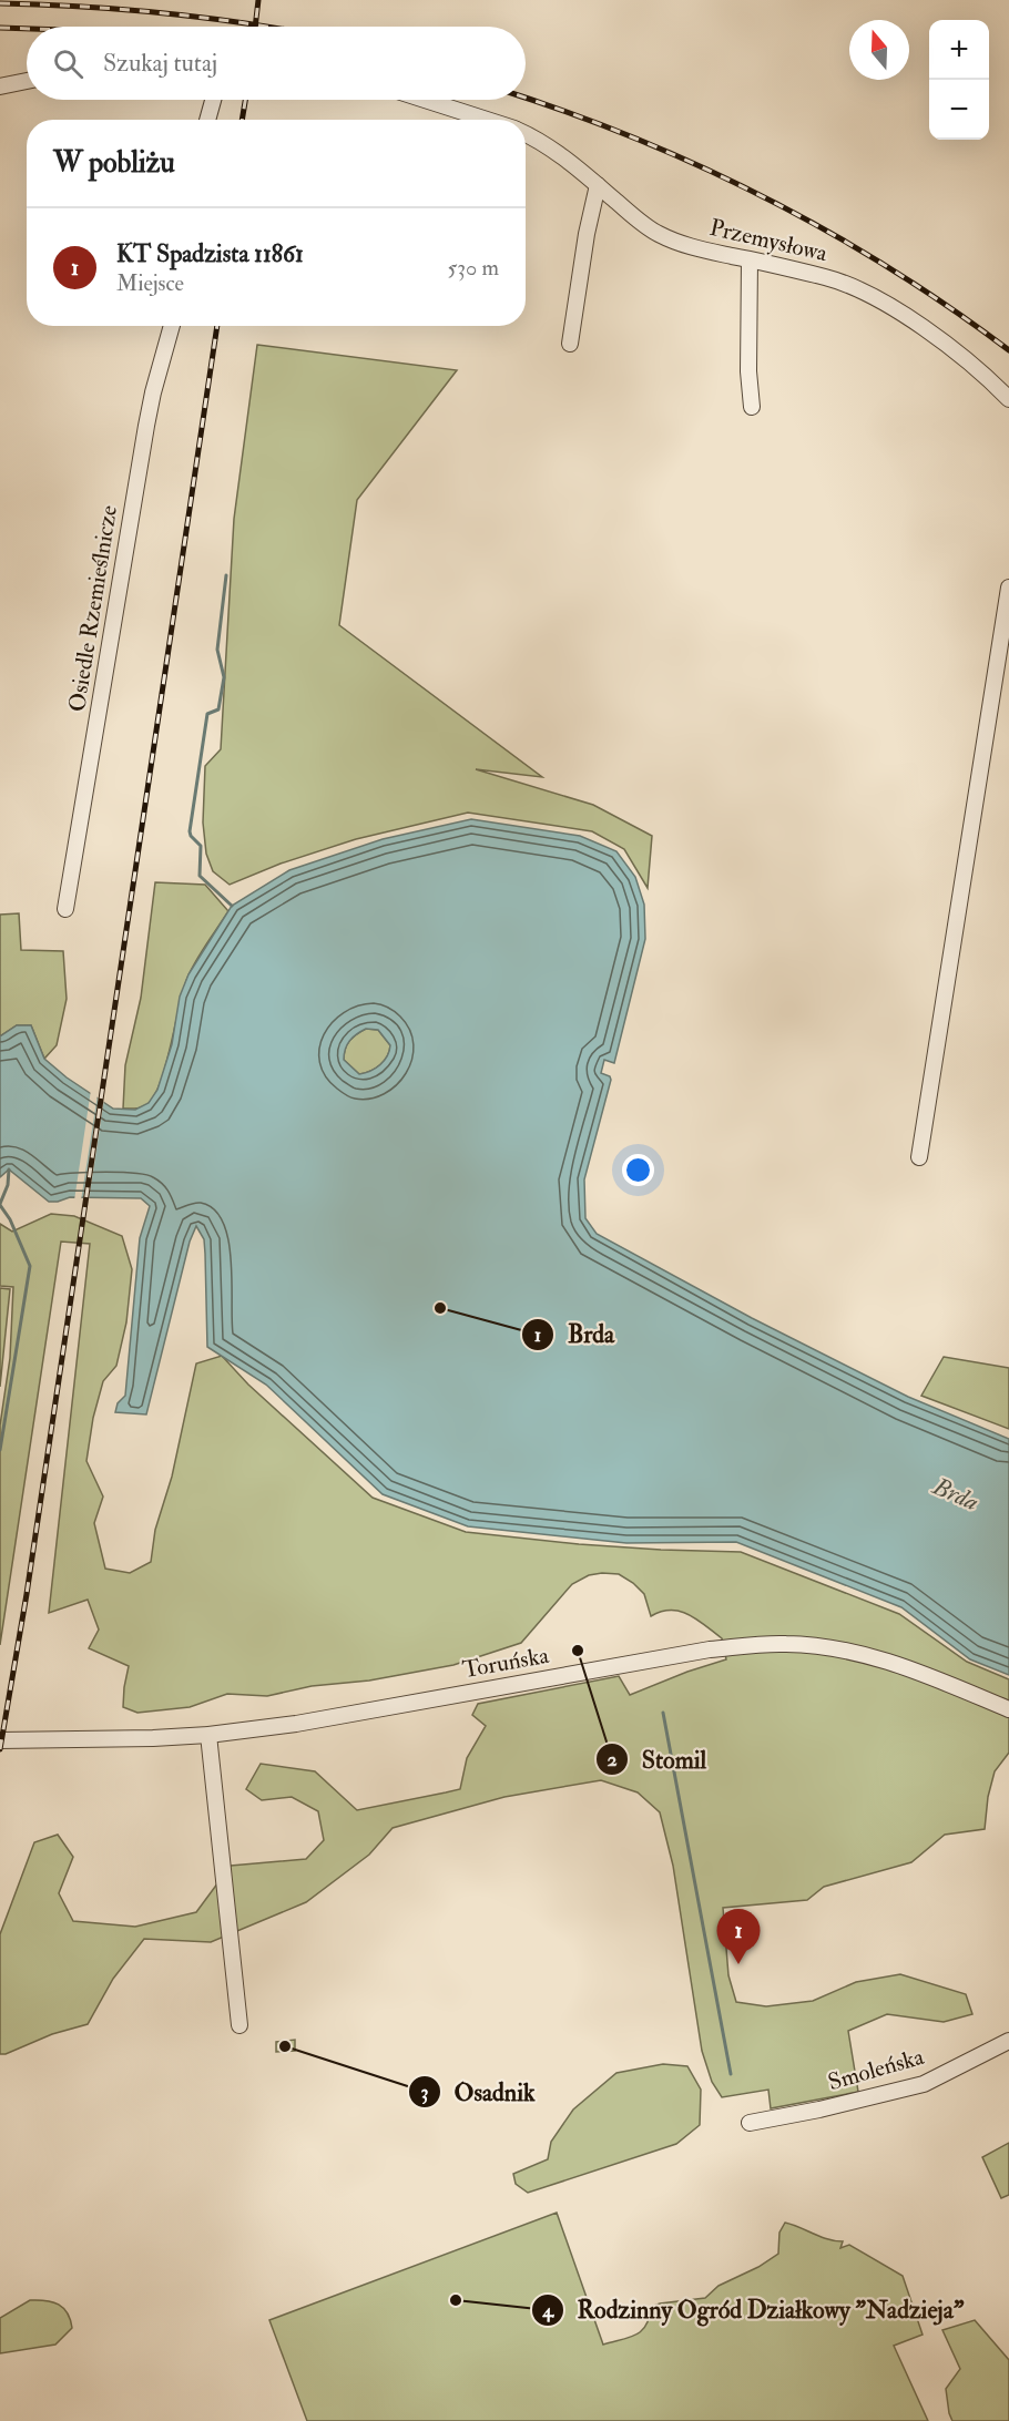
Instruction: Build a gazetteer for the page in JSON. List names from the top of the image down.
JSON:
{
  "streets": {
    "street": [
      "Przemysłowa",
      "Osiedle Rzemieślnicze",
      "Toruńska",
      "Smoleńska"
    ]
  },
  "water": ["Brda"],
  "places": [
    "Brda",
    "Stomil",
    "Osadnik",
    "Rodzinny Ogród Działkowy \"Nadzieja\""
  ],
  "north": "top",
  "page": {
    "map_buttons": ["+", "−"],
    "search": "Szukaj tutaj",
    "heading": "W pobliżu",
    "list": [
      {
        "mark": "1",
        "name": "KT Spadzista 11861",
        "note": "Miejsce",
        "value": "530 m"
      }
    ],
    "pins": "1"
  }
}
